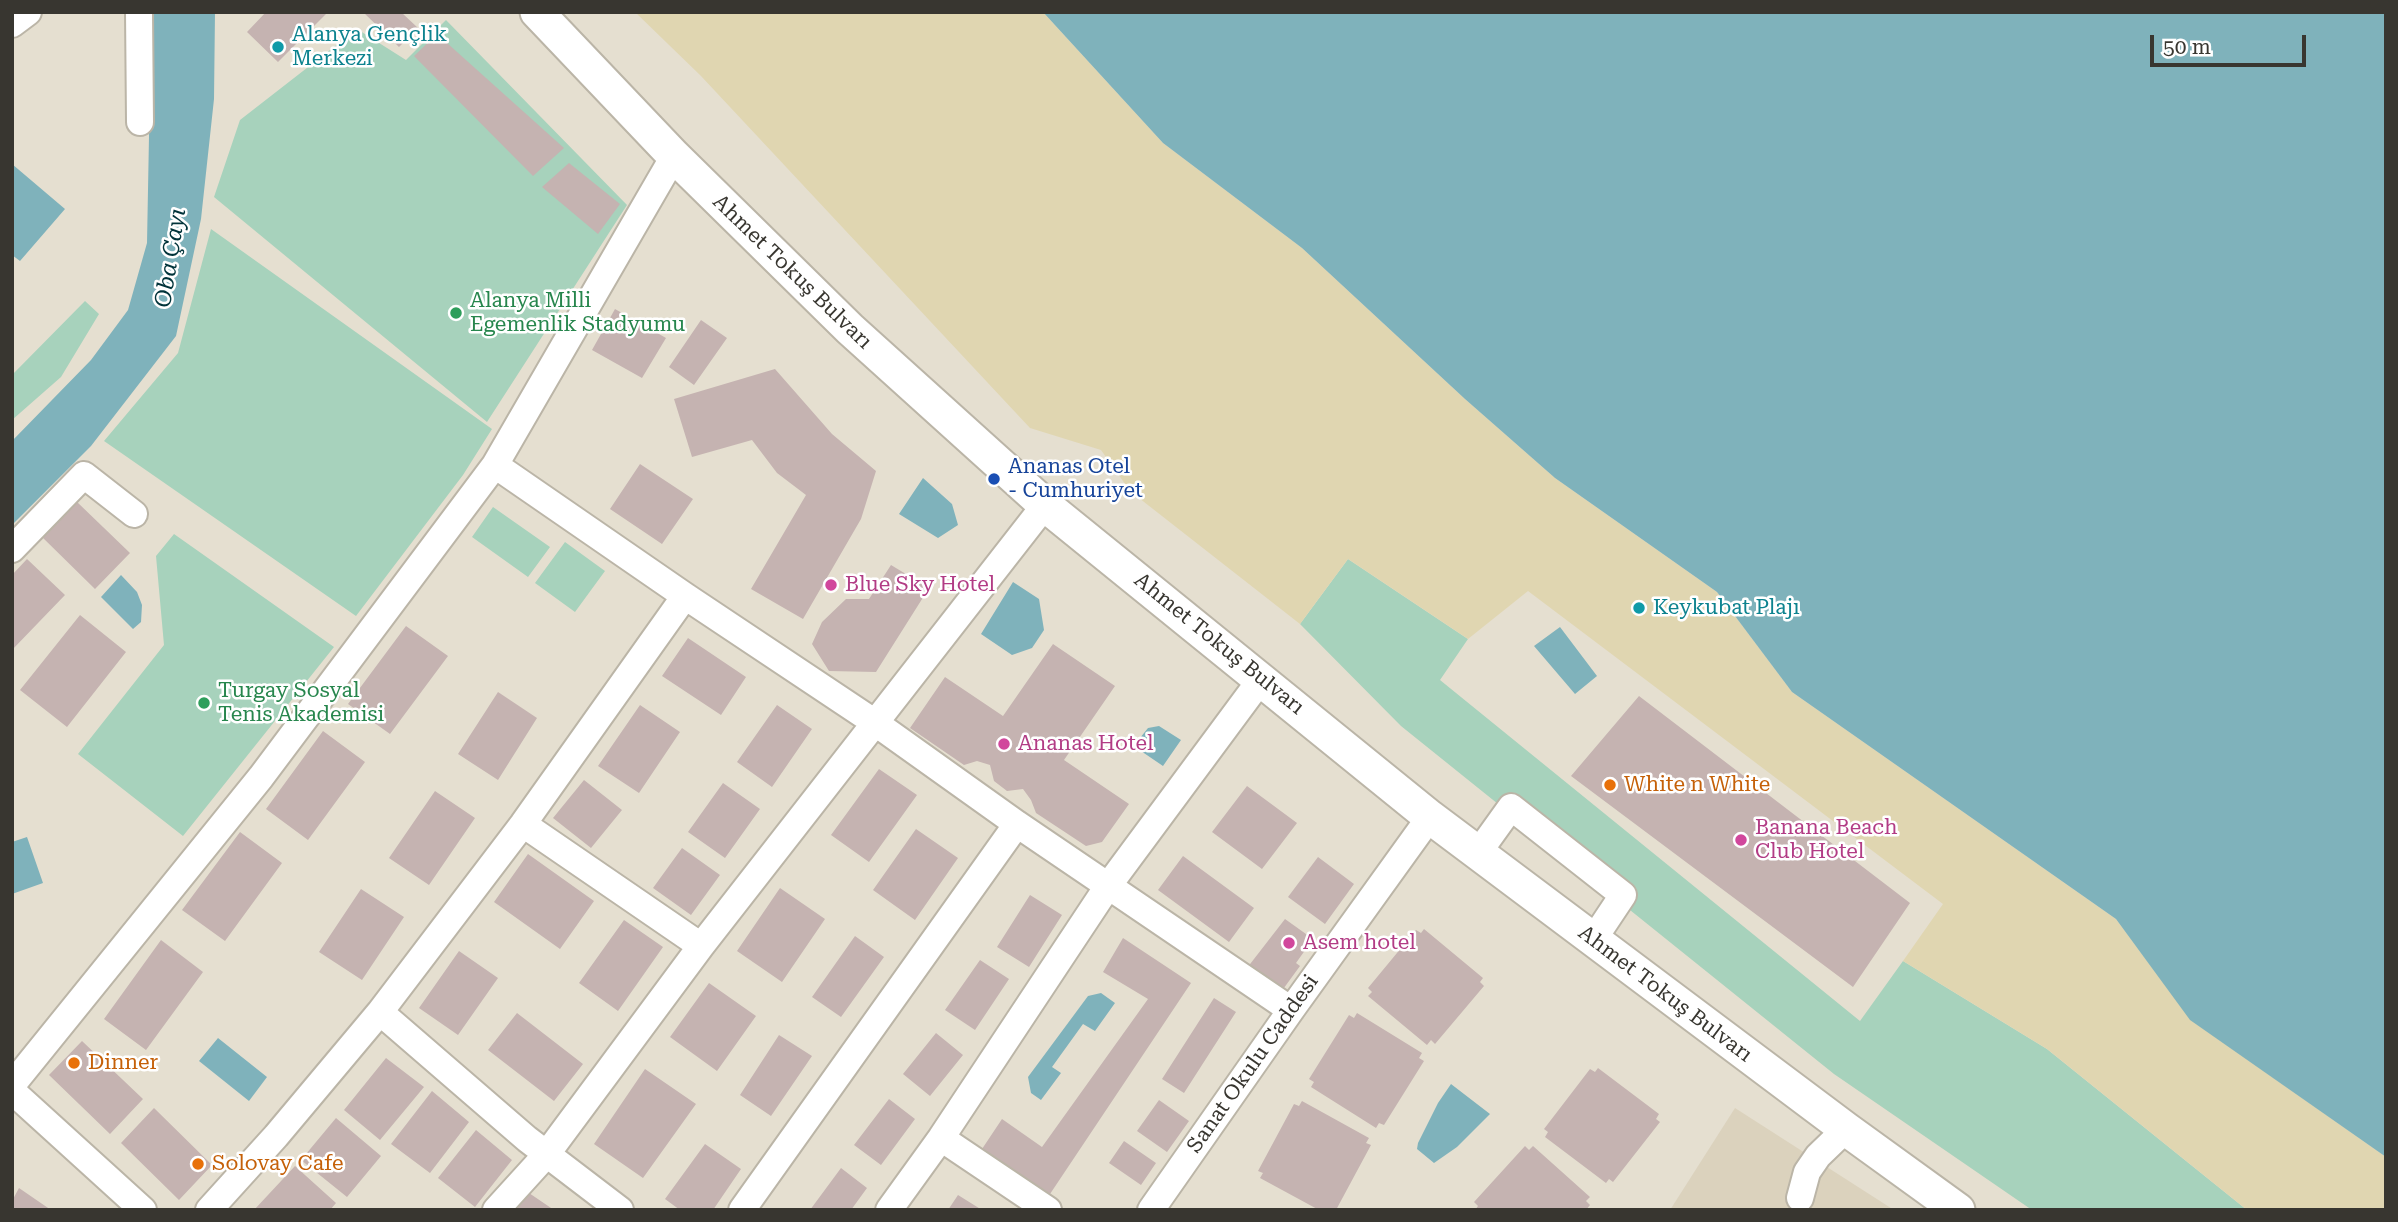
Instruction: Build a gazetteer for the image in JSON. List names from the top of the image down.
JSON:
{
  "streets": {
    "main road": ["Ahmet Tokuş Bulvarı"],
    "street": ["Sanat Okulu Caddesi"]
  },
  "crossings": [
    ["Ahmet Tokuş Bulvarı", "Sanat Okulu Caddesi"]
  ],
  "water": ["Oba Çayı"],
  "places": [
    "Alanya Gençlik Merkezi",
    "Alanya Milli Egemenlik Stadyumu",
    "Ananas Otel - Cumhuriyet",
    "Blue Sky Hotel",
    "Keykubat Plajı",
    "Turgay Sosyal Tenis Akademisi",
    "Ananas Hotel",
    "White n White",
    "Banana Beach Club Hotel",
    "Asem hotel",
    "Dinner",
    "Solovay Cafe"
  ],
  "scale_bar": "50 m"
}
